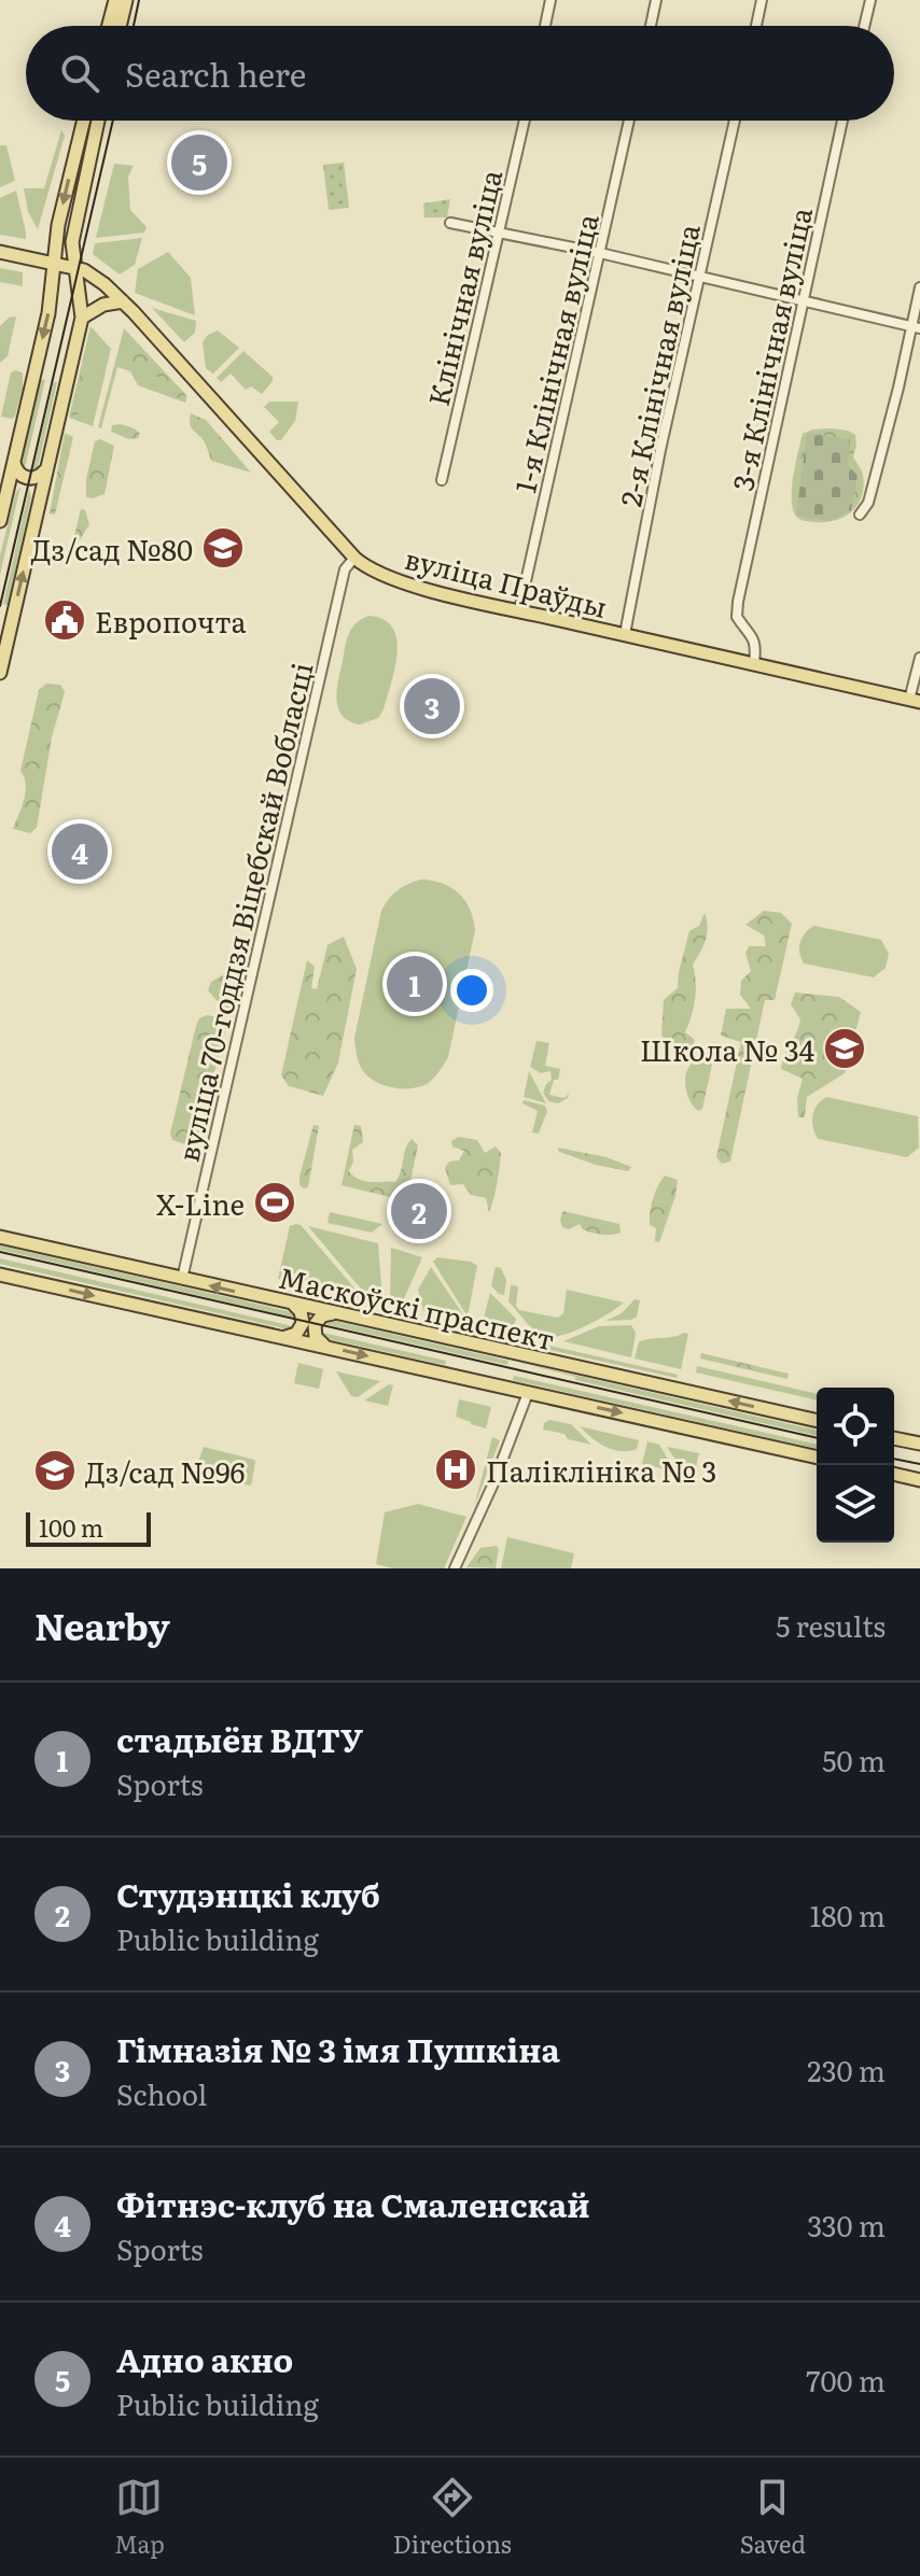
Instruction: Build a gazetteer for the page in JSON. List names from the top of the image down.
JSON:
{
  "streets": {
    "main road": ["вуліца Праўды", "Маскоўскі праспект"],
    "street": [
      "Клінічная вуліца",
      "3-я Клінічная вуліца",
      "1-я Клінічная вуліца",
      "2-я Клінічная вуліца",
      "вуліца 70-годдзя Віцебскай Вобласці"
    ]
  },
  "crossings": [
    ["3-я Клінічная вуліца", "вуліца Праўды"],
    ["1-я Клінічная вуліца", "вуліца Праўды"],
    ["2-я Клінічная вуліца", "вуліца Праўды"],
    ["вуліца Праўды", "вуліца 70-годдзя Віцебскай Вобласці"],
    ["вуліца 70-годдзя Віцебскай Вобласці", "Маскоўскі праспект"]
  ],
  "places": {
    "school or university": ["Дз/сад №80", "Школа № 34", "Дз/сад №96"],
    "public building": ["Европочта"],
    "sports": ["X-Line"],
    "hospital": ["Паліклініка № 3"]
  },
  "scale_bar": "100 m",
  "page": {
    "search": "Search here",
    "pins": [
      "5",
      "3",
      "4",
      "1",
      "2"
    ],
    "scale": "100 m",
    "heading": ["Nearby", "5 results"],
    "list": [
      {
        "mark": "1",
        "name": "стадыён ВДТУ",
        "note": "Sports",
        "value": "50 m"
      },
      {
        "mark": "2",
        "name": "Студэнцкі клуб",
        "note": "Public building",
        "value": "180 m"
      },
      {
        "mark": "3",
        "name": "Гімназія № 3 імя Пушкіна",
        "note": "School",
        "value": "230 m"
      },
      {
        "mark": "4",
        "name": "Фітнэс-клуб на Смаленскай",
        "note": "Sports",
        "value": "330 m"
      },
      {
        "mark": "5",
        "name": "Адно акно",
        "note": "Public building",
        "value": "700 m"
      }
    ],
    "nav": ["Map", "Directions", "Saved"]
  }
}
